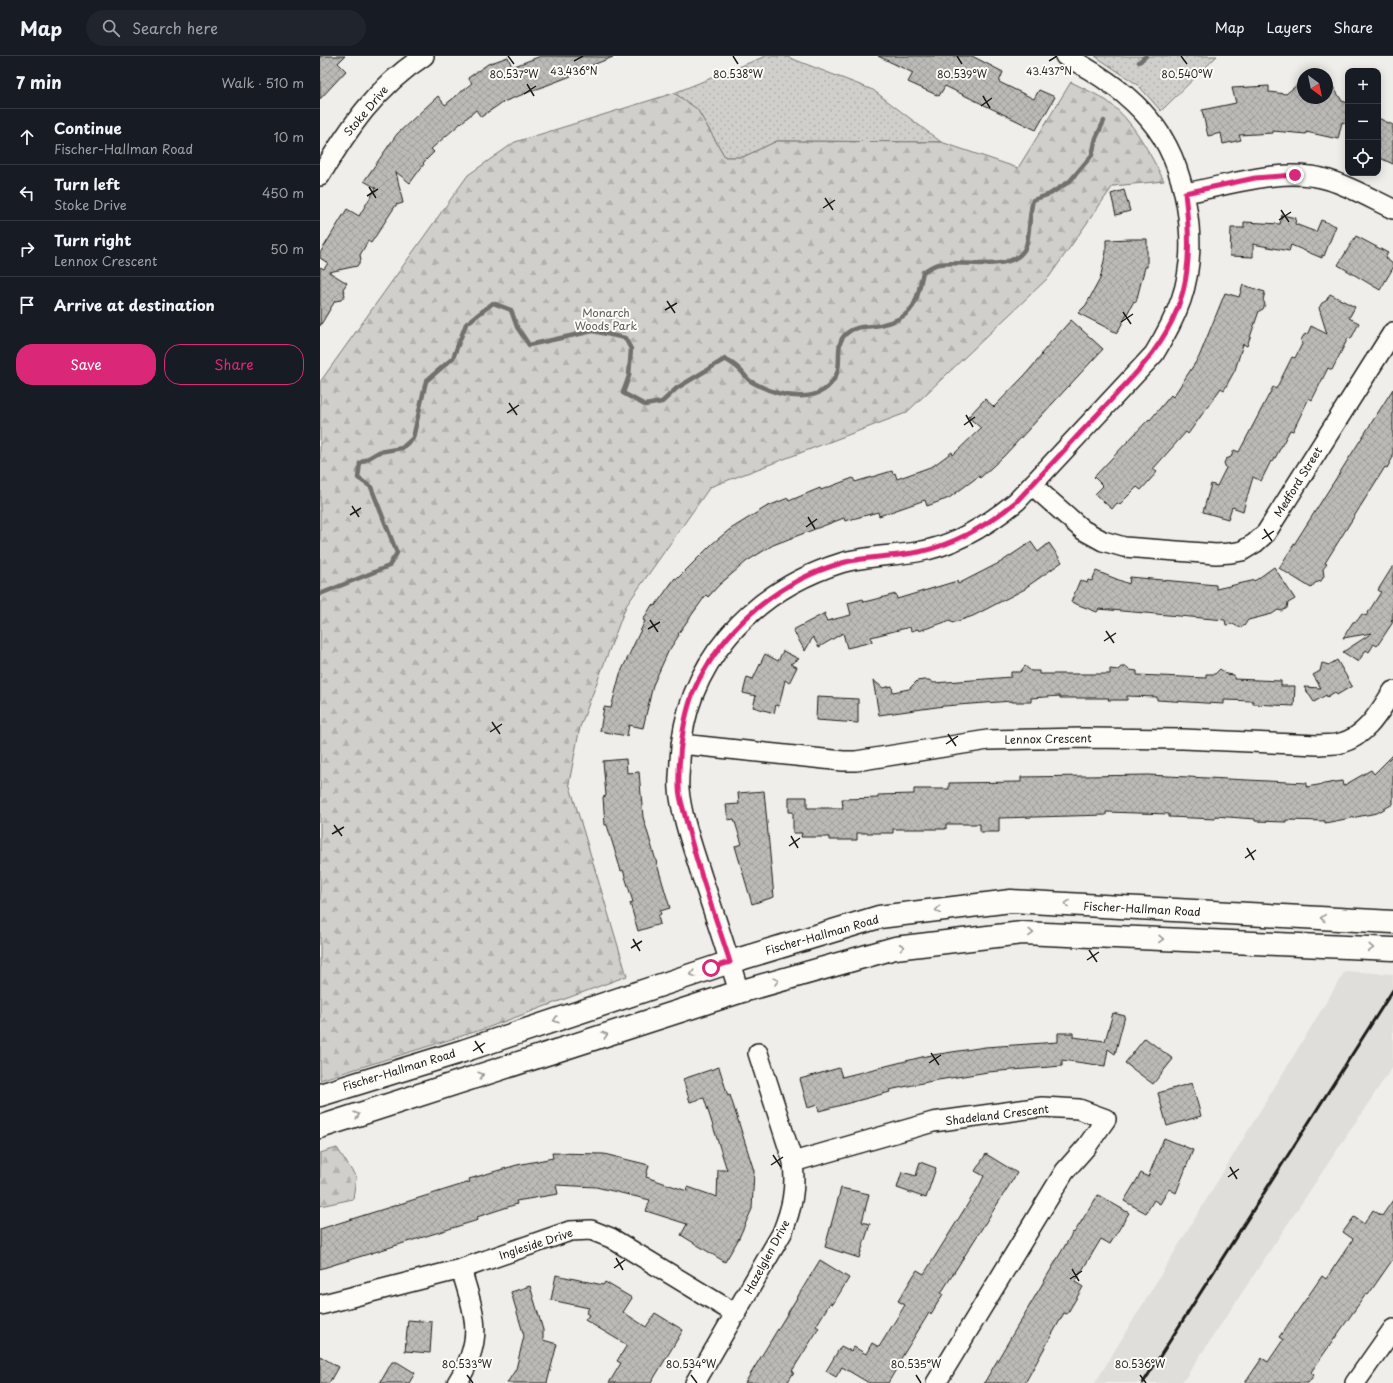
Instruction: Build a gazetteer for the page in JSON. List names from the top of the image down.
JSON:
{
  "streets": {
    "main road": ["Fischer-Hallman Road"],
    "street": [
      "Stoke Drive",
      "Medford Street",
      "Lennox Crescent",
      "Shadeland Crescent",
      "Ingleside Drive",
      "Hazelglen Drive"
    ]
  },
  "crossings": [
    ["Shadeland Crescent", "Hazelglen Drive"],
    ["Ingleside Drive", "Hazelglen Drive"]
  ],
  "parks": ["Monarch Woods Park"],
  "north": "bottom right",
  "page": {
    "header": "Map",
    "search": "Search here",
    "nav": ["Map", "Layers", "Share"],
    "heading": ["7 min", "Walk · 510 m"],
    "map_buttons": ["+", "−"],
    "list": [
      ["Continue", "Fischer-Hallman Road", "10 m"],
      ["Turn left", "Stoke Drive", "450 m"],
      ["Turn right", "Lennox Crescent", "50 m"],
      "Arrive at destination"
    ],
    "buttons": ["Save", "Share"]
  },
  "coordinates": [
    "43.437°N",
    "43.436°N",
    "80.537°W",
    "80.538°W",
    "80.539°W",
    "80.540°W",
    "80.533°W",
    "80.534°W",
    "80.535°W",
    "80.536°W"
  ]
}
